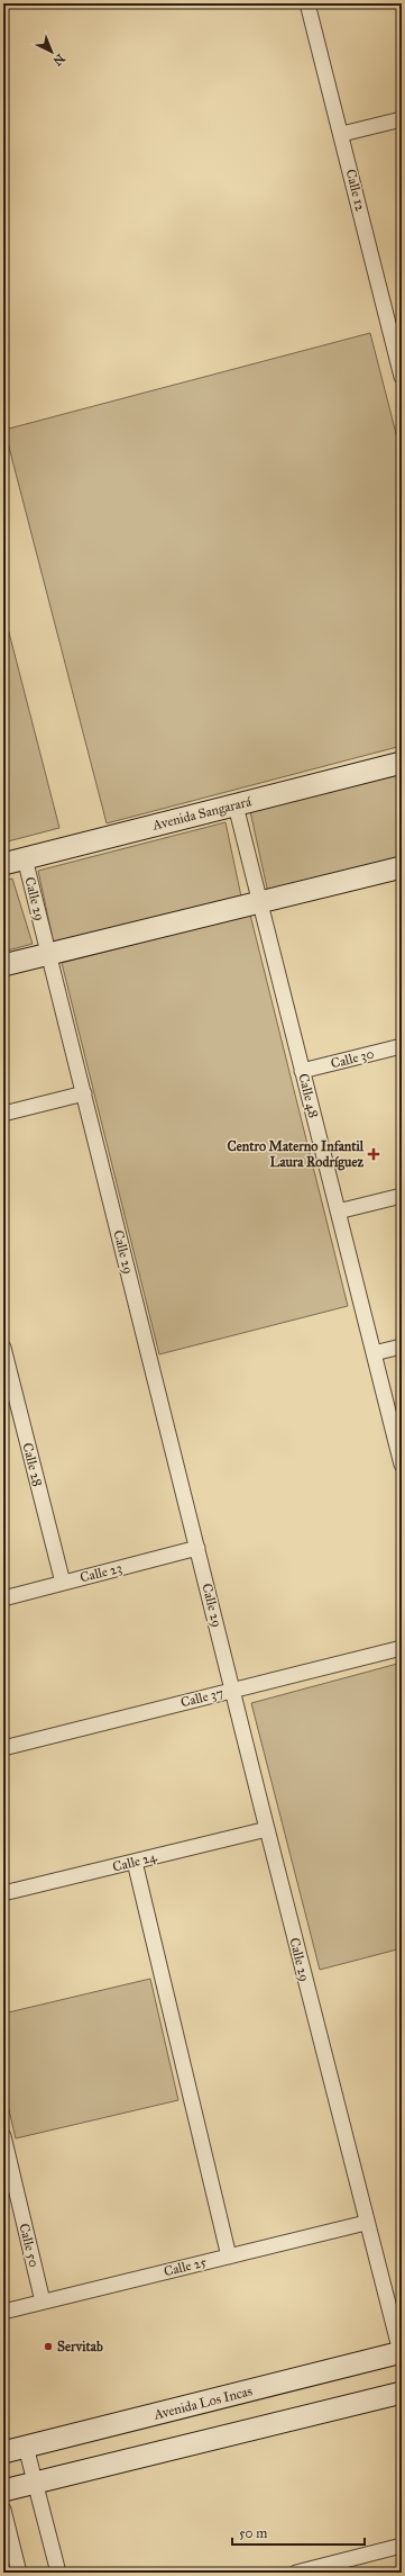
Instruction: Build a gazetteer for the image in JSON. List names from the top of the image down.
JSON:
{
  "streets": {
    "street": [
      "Calle 12",
      "Avenida Sangarará",
      "Calle 29",
      "Calle 30",
      "Calle 48",
      "Calle 28",
      "Calle 23",
      "Calle 37",
      "Calle 24",
      "Calle 50",
      "Calle 25",
      "Avenida Los Incas"
    ]
  },
  "crossings": [
    ["Avenida Sangarará", "Calle 29"],
    ["Avenida Sangarará", "Calle 48"],
    ["Calle 29", "Calle 23"],
    ["Calle 29", "Calle 37"],
    ["Calle 29", "Calle 24"],
    ["Calle 29", "Calle 25"],
    ["Calle 29", "Avenida Los Incas"],
    ["Calle 30", "Calle 48"],
    ["Calle 28", "Calle 23"],
    ["Calle 50", "Calle 25"]
  ],
  "places": {
    "health": ["Centro Materno Infantil Laura Rodríguez"],
    "other": ["Servitab"]
  },
  "scale_bar": "50 m",
  "north": "bottom right"
}
